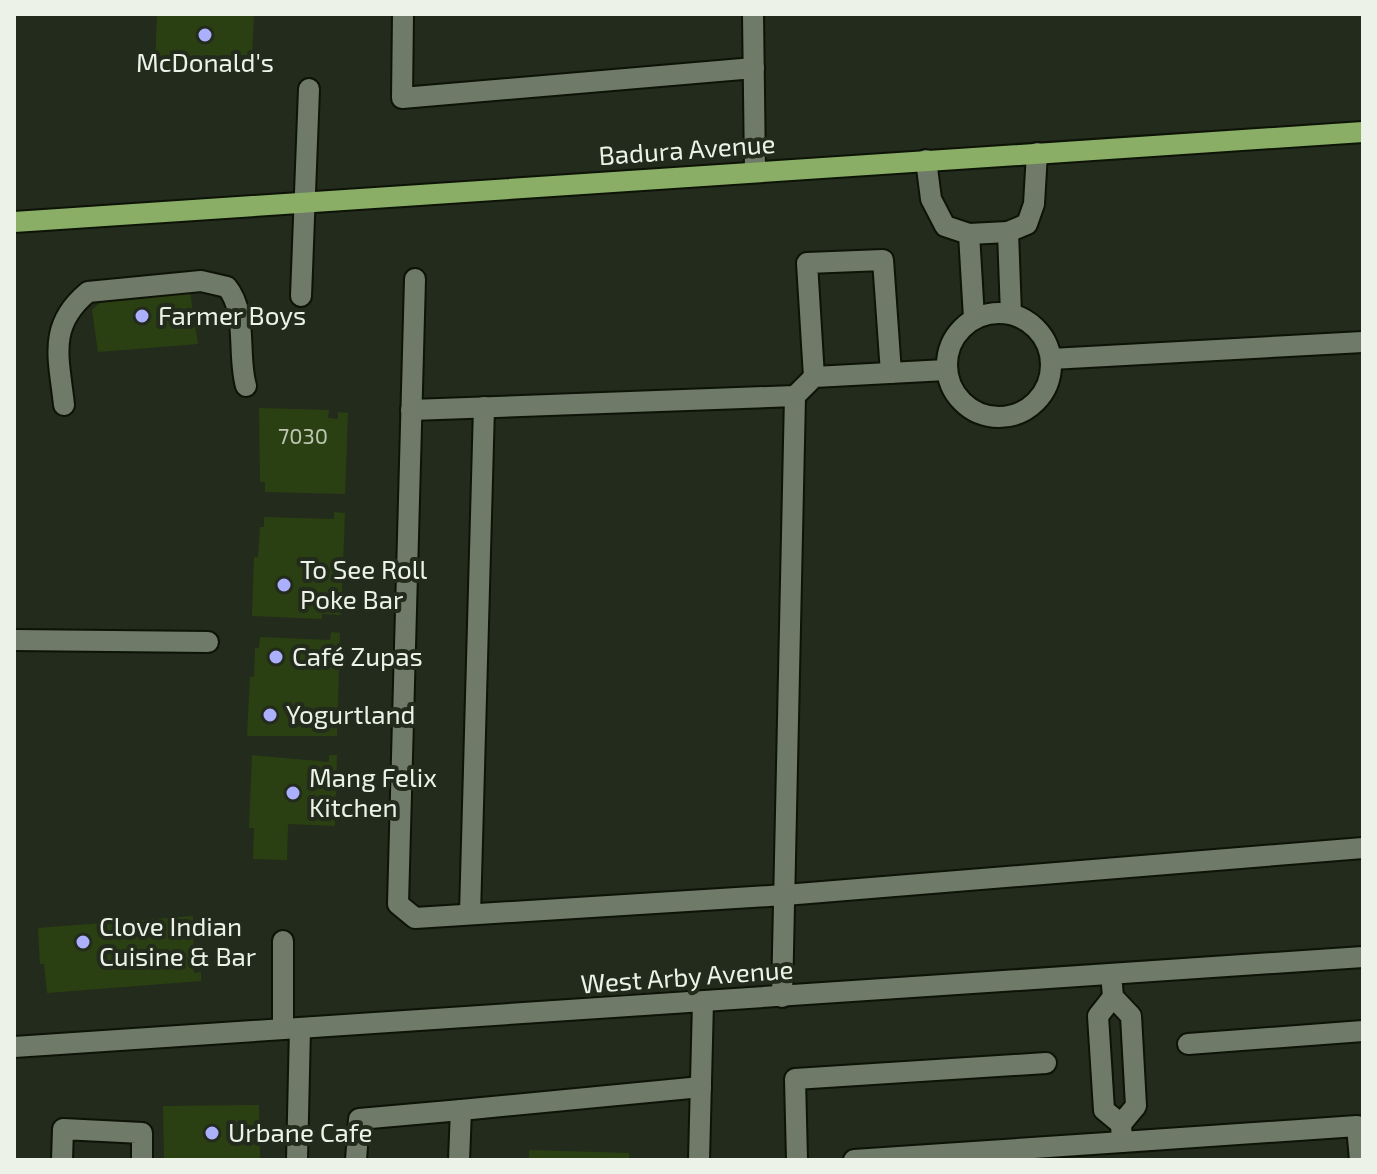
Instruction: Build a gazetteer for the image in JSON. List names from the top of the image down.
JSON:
{
  "streets": {
    "main road": ["Badura Avenue"],
    "street": ["West Arby Avenue"]
  },
  "places": [
    "McDonald's",
    "Farmer Boys",
    "To See Roll Poke Bar",
    "Café Zupas",
    "Yogurtland",
    "Mang Felix Kitchen",
    "Clove Indian Cuisine & Bar",
    "Urbane Cafe"
  ],
  "house_numbers": ["7030"]
}
